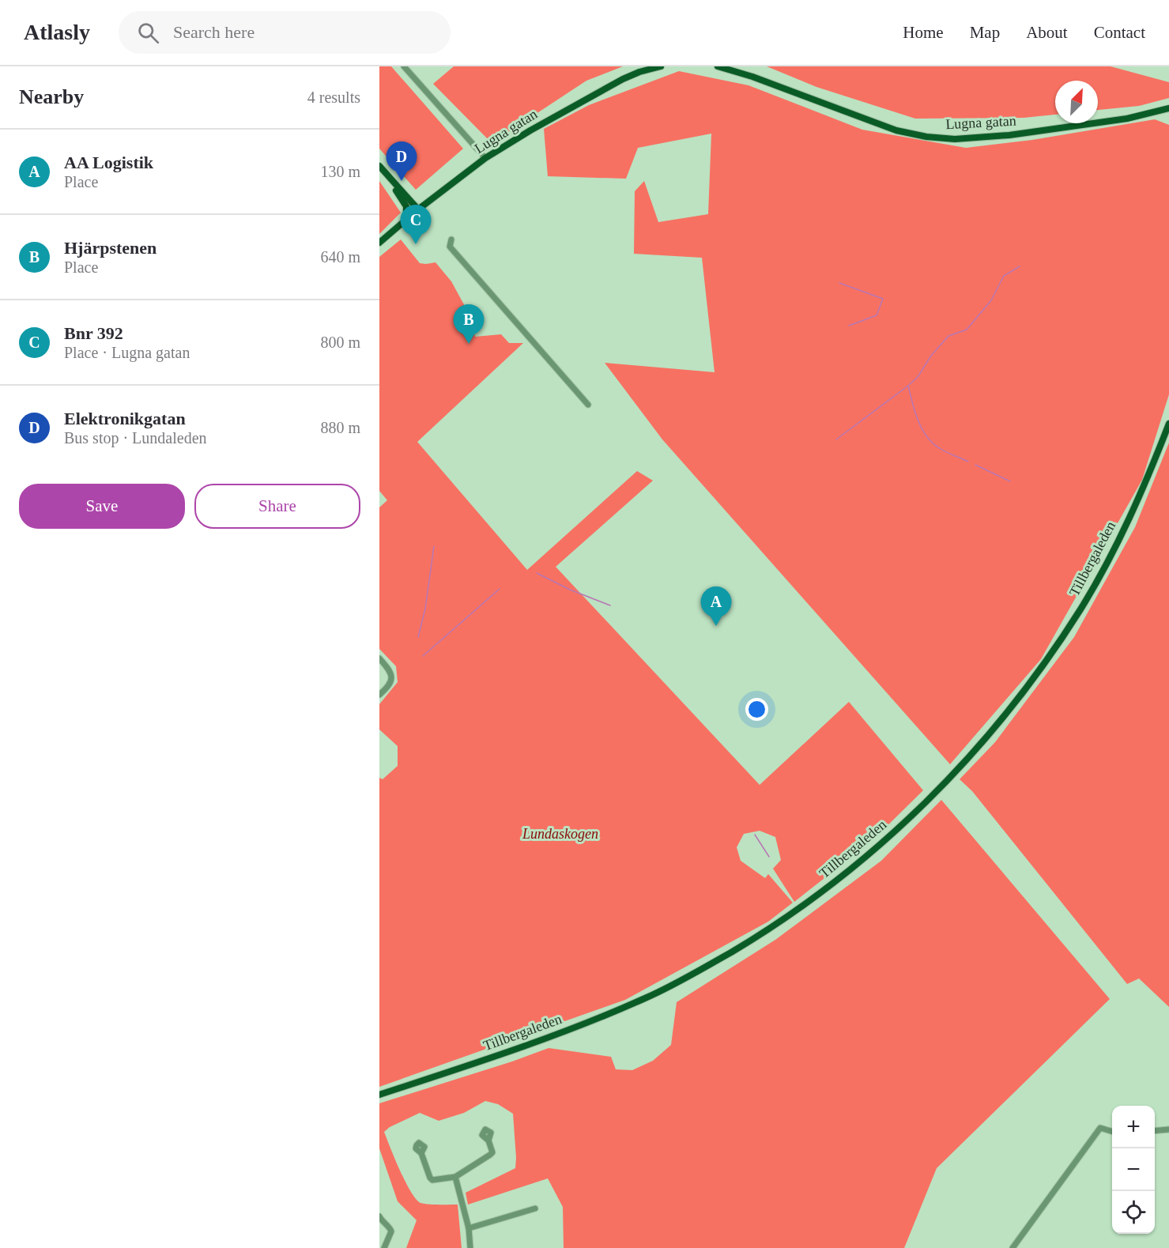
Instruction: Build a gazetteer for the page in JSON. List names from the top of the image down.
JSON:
{
  "streets": {
    "main road": ["Lugna gatan", "Tillbergaleden"]
  },
  "parks": ["Lundaskogen"],
  "north": "top right",
  "page": {
    "header": "Atlasly",
    "search": "Search here",
    "nav": [
      "Home",
      "Map",
      "About",
      "Contact"
    ],
    "heading": ["Nearby", "4 results"],
    "list": [
      {
        "mark": "A",
        "name": "AA Logistik",
        "note": "Place",
        "value": "130 m"
      },
      {
        "mark": "B",
        "name": "Hjärpstenen",
        "note": "Place",
        "value": "640 m"
      },
      {
        "mark": "C",
        "name": "Bnr 392",
        "note": "Place · Lugna gatan",
        "value": "800 m"
      },
      {
        "mark": "D",
        "name": "Elektronikgatan",
        "note": "Bus stop · Lundaleden",
        "value": "880 m"
      }
    ],
    "pins": [
      "D",
      "C",
      "B",
      "A"
    ],
    "buttons": ["Save", "Share"],
    "map_buttons": ["+", "−"]
  }
}
